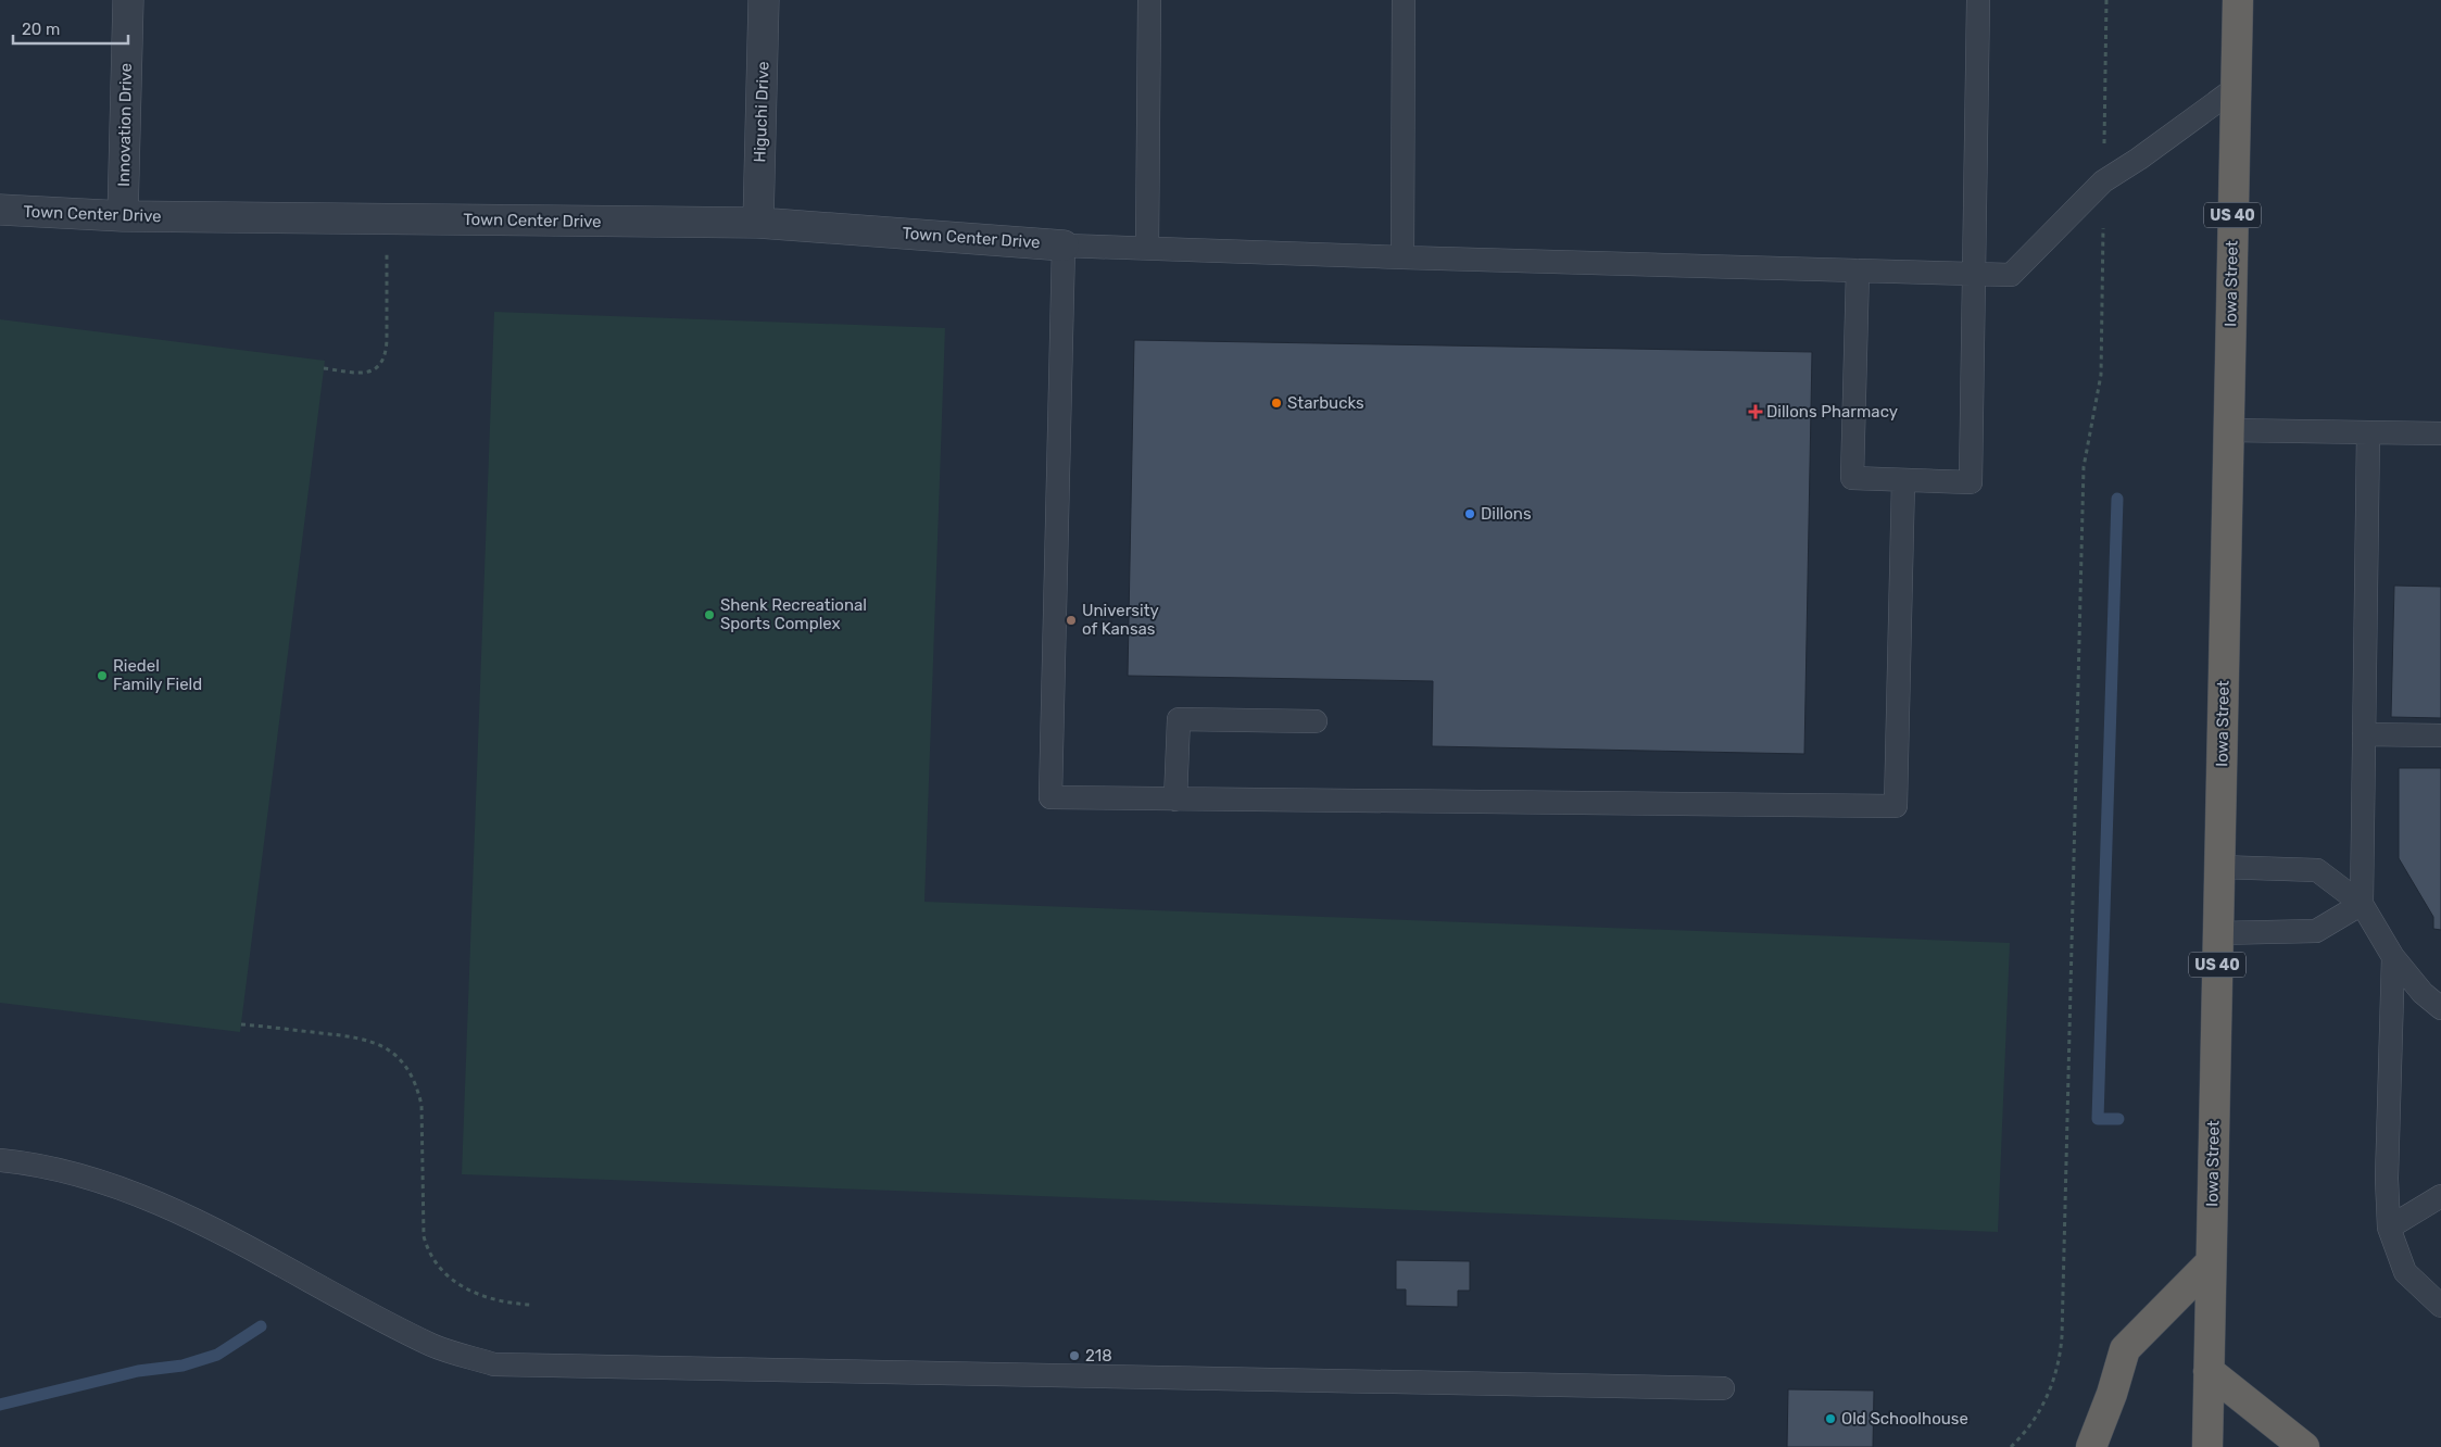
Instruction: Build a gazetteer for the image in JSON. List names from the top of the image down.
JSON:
{
  "streets": {
    "highway": ["US 40", "Iowa Street"],
    "street": ["Higuchi Drive", "Innovation Drive", "Town Center Drive"]
  },
  "crossings": [
    ["Higuchi Drive", "Town Center Drive"],
    ["Innovation Drive", "Town Center Drive"]
  ],
  "places": {
    "other": [
      "Starbucks",
      "Dillons",
      "Shenk Recreational Sports Complex",
      "University of Kansas",
      "Riedel Family Field",
      "218",
      "Old Schoolhouse"
    ],
    "health": ["Dillons Pharmacy"]
  },
  "scale_bar": "20 m"
}
